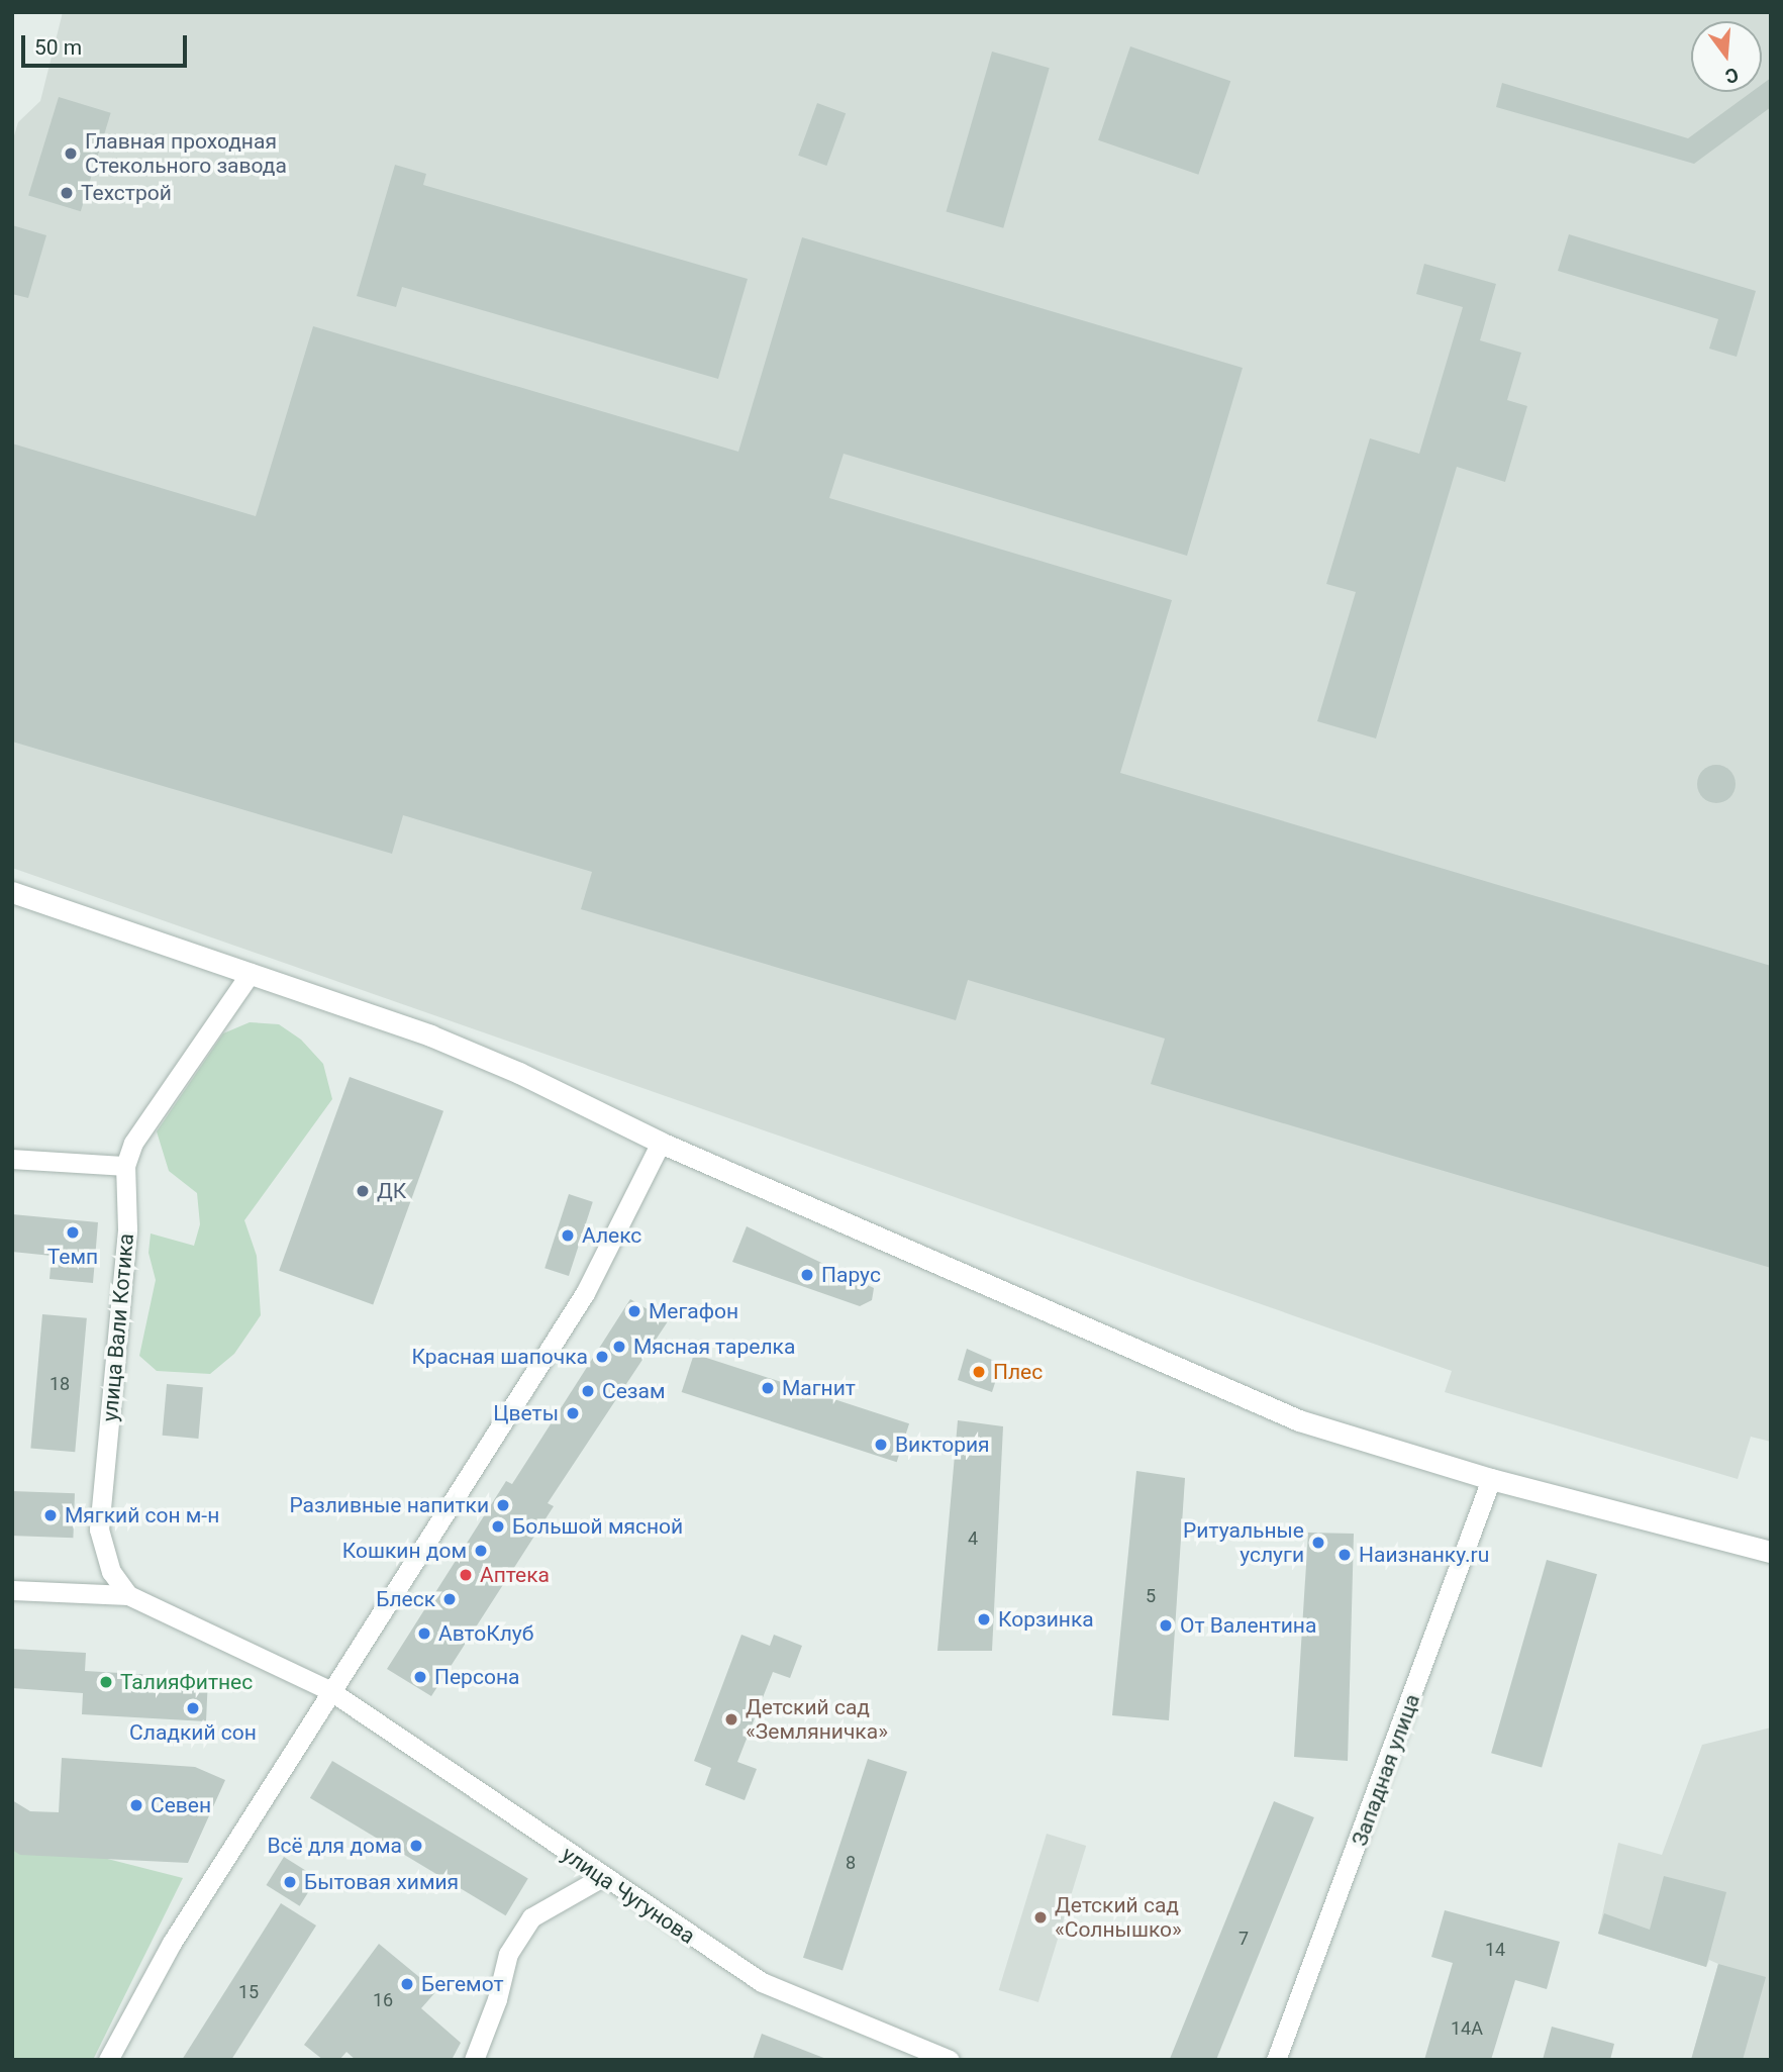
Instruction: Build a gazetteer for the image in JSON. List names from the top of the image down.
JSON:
{
  "streets": {
    "street": ["улица Вали Котика", "Западная улица", "улица Чугунова"]
  },
  "crossings": [
    ["улица Вали Котика", "улица Чугунова"]
  ],
  "places": [
    "Главная проходная Стекольного завода",
    "Техстрой",
    "ДК",
    "Темп",
    "Алекс",
    "Парус",
    "Мегафон",
    "Мясная тарелка",
    "Красная шапочка",
    "Плес",
    "Магнит",
    "Сезам",
    "Цветы",
    "Виктория",
    "Разливные напитки",
    "Мягкий сон м-н",
    "Большой мясной",
    "Ритуальные услуги",
    "Кошкин дом",
    "Наизнанку.ru",
    "Аптека",
    "Блеск",
    "Корзинка",
    "От Валентина",
    "АвтоКлуб",
    "Персона",
    "ТалияФитнес",
    "Сладкий сон",
    "Детский сад «Земляничка»",
    "Севен",
    "Всё для дома",
    "Бытовая химия",
    "Детский сад «Солнышко»",
    "Бегемот"
  ],
  "house_numbers": [
    "18",
    "4",
    "5",
    "8",
    "7",
    "14",
    "15",
    "16",
    "14А"
  ],
  "scale_bar": "50 m",
  "north": "bottom"
}
